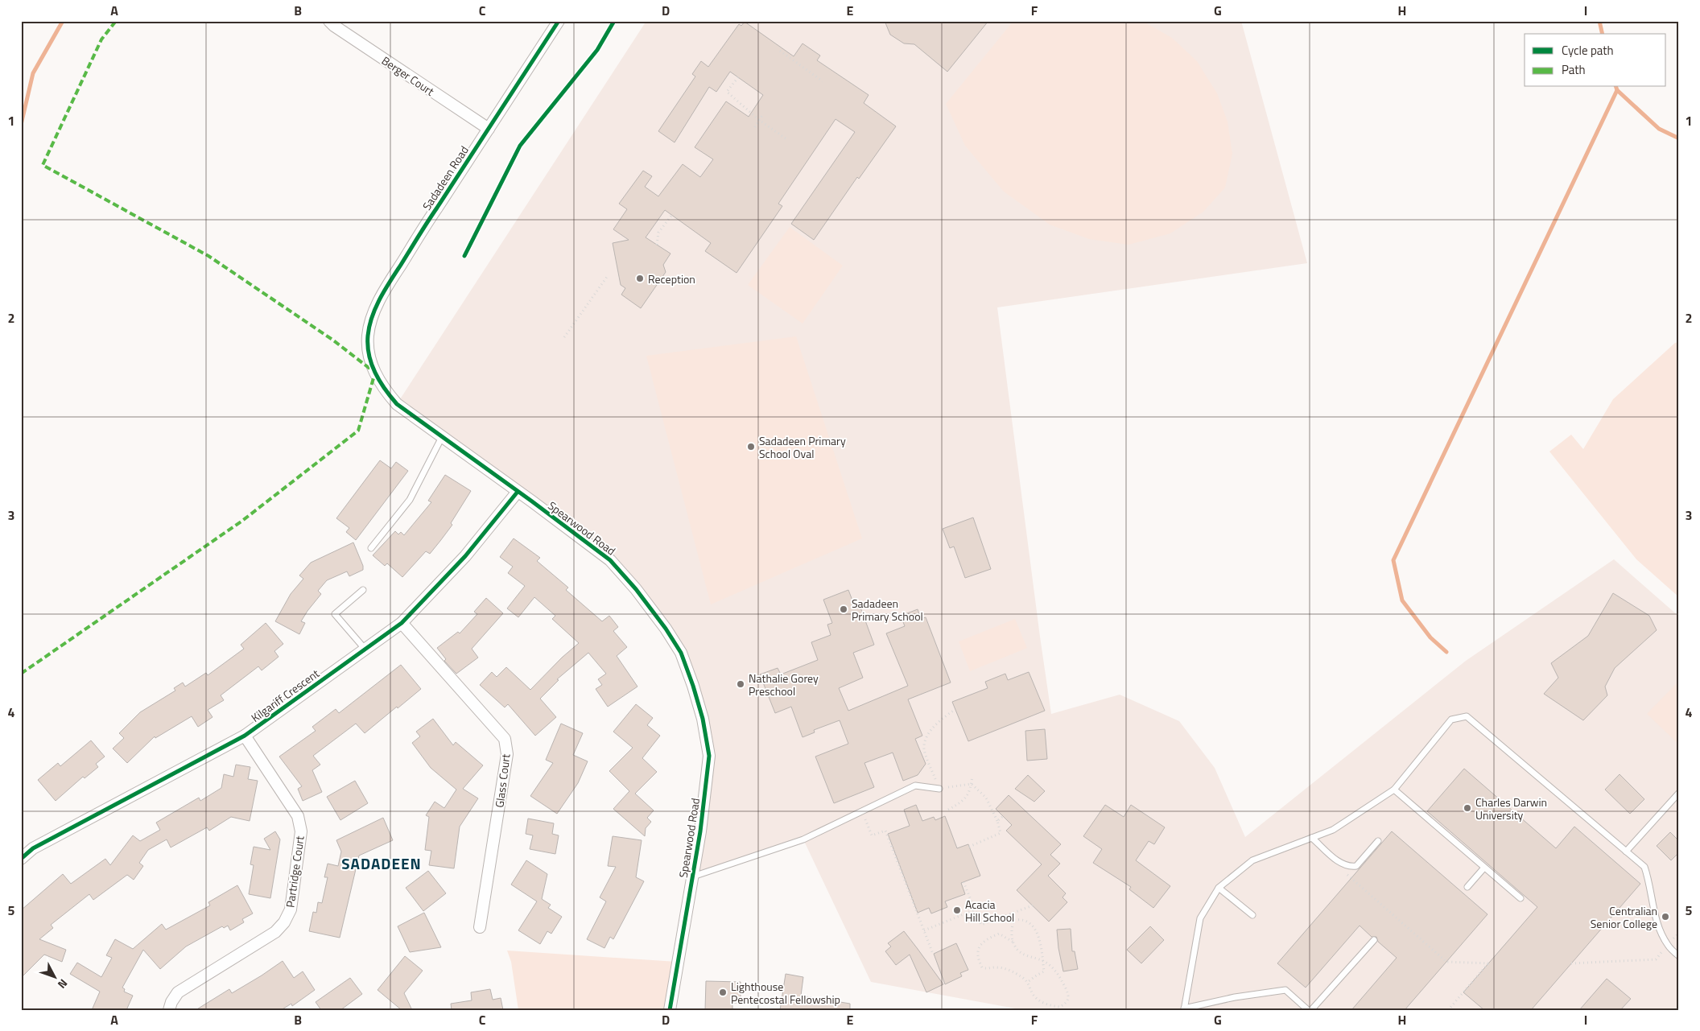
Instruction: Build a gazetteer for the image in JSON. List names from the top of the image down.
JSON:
{
  "streets": {
    "street": [
      "Berger Court",
      "Sadadeen Road",
      "Spearwood Road",
      "Kilgariff Crescent",
      "Glass Court",
      "Partridge Court"
    ]
  },
  "crossings": [
    ["Berger Court", "Sadadeen Road"],
    ["Sadadeen Road", "Spearwood Road"],
    ["Spearwood Road", "Kilgariff Crescent"],
    ["Kilgariff Crescent", "Glass Court"],
    ["Kilgariff Crescent", "Partridge Court"]
  ],
  "districts": ["SADADEEN"],
  "places": [
    "Reception",
    "Sadadeen Primary School Oval",
    "Sadadeen Primary School",
    "Nathalie Gorey Preschool",
    "Charles Darwin University",
    "Acacia Hill School",
    "Centralian Senior College",
    "Lighthouse Pentecostal Fellowship"
  ],
  "legend": ["Cycle path", "Path"],
  "north": "bottom right",
  "grid": {
    "columns": [
      "A",
      "B",
      "C",
      "D",
      "E",
      "F",
      "G",
      "H",
      "I"
    ],
    "rows": [
      "1",
      "2",
      "3",
      "4",
      "5"
    ]
  }
}
